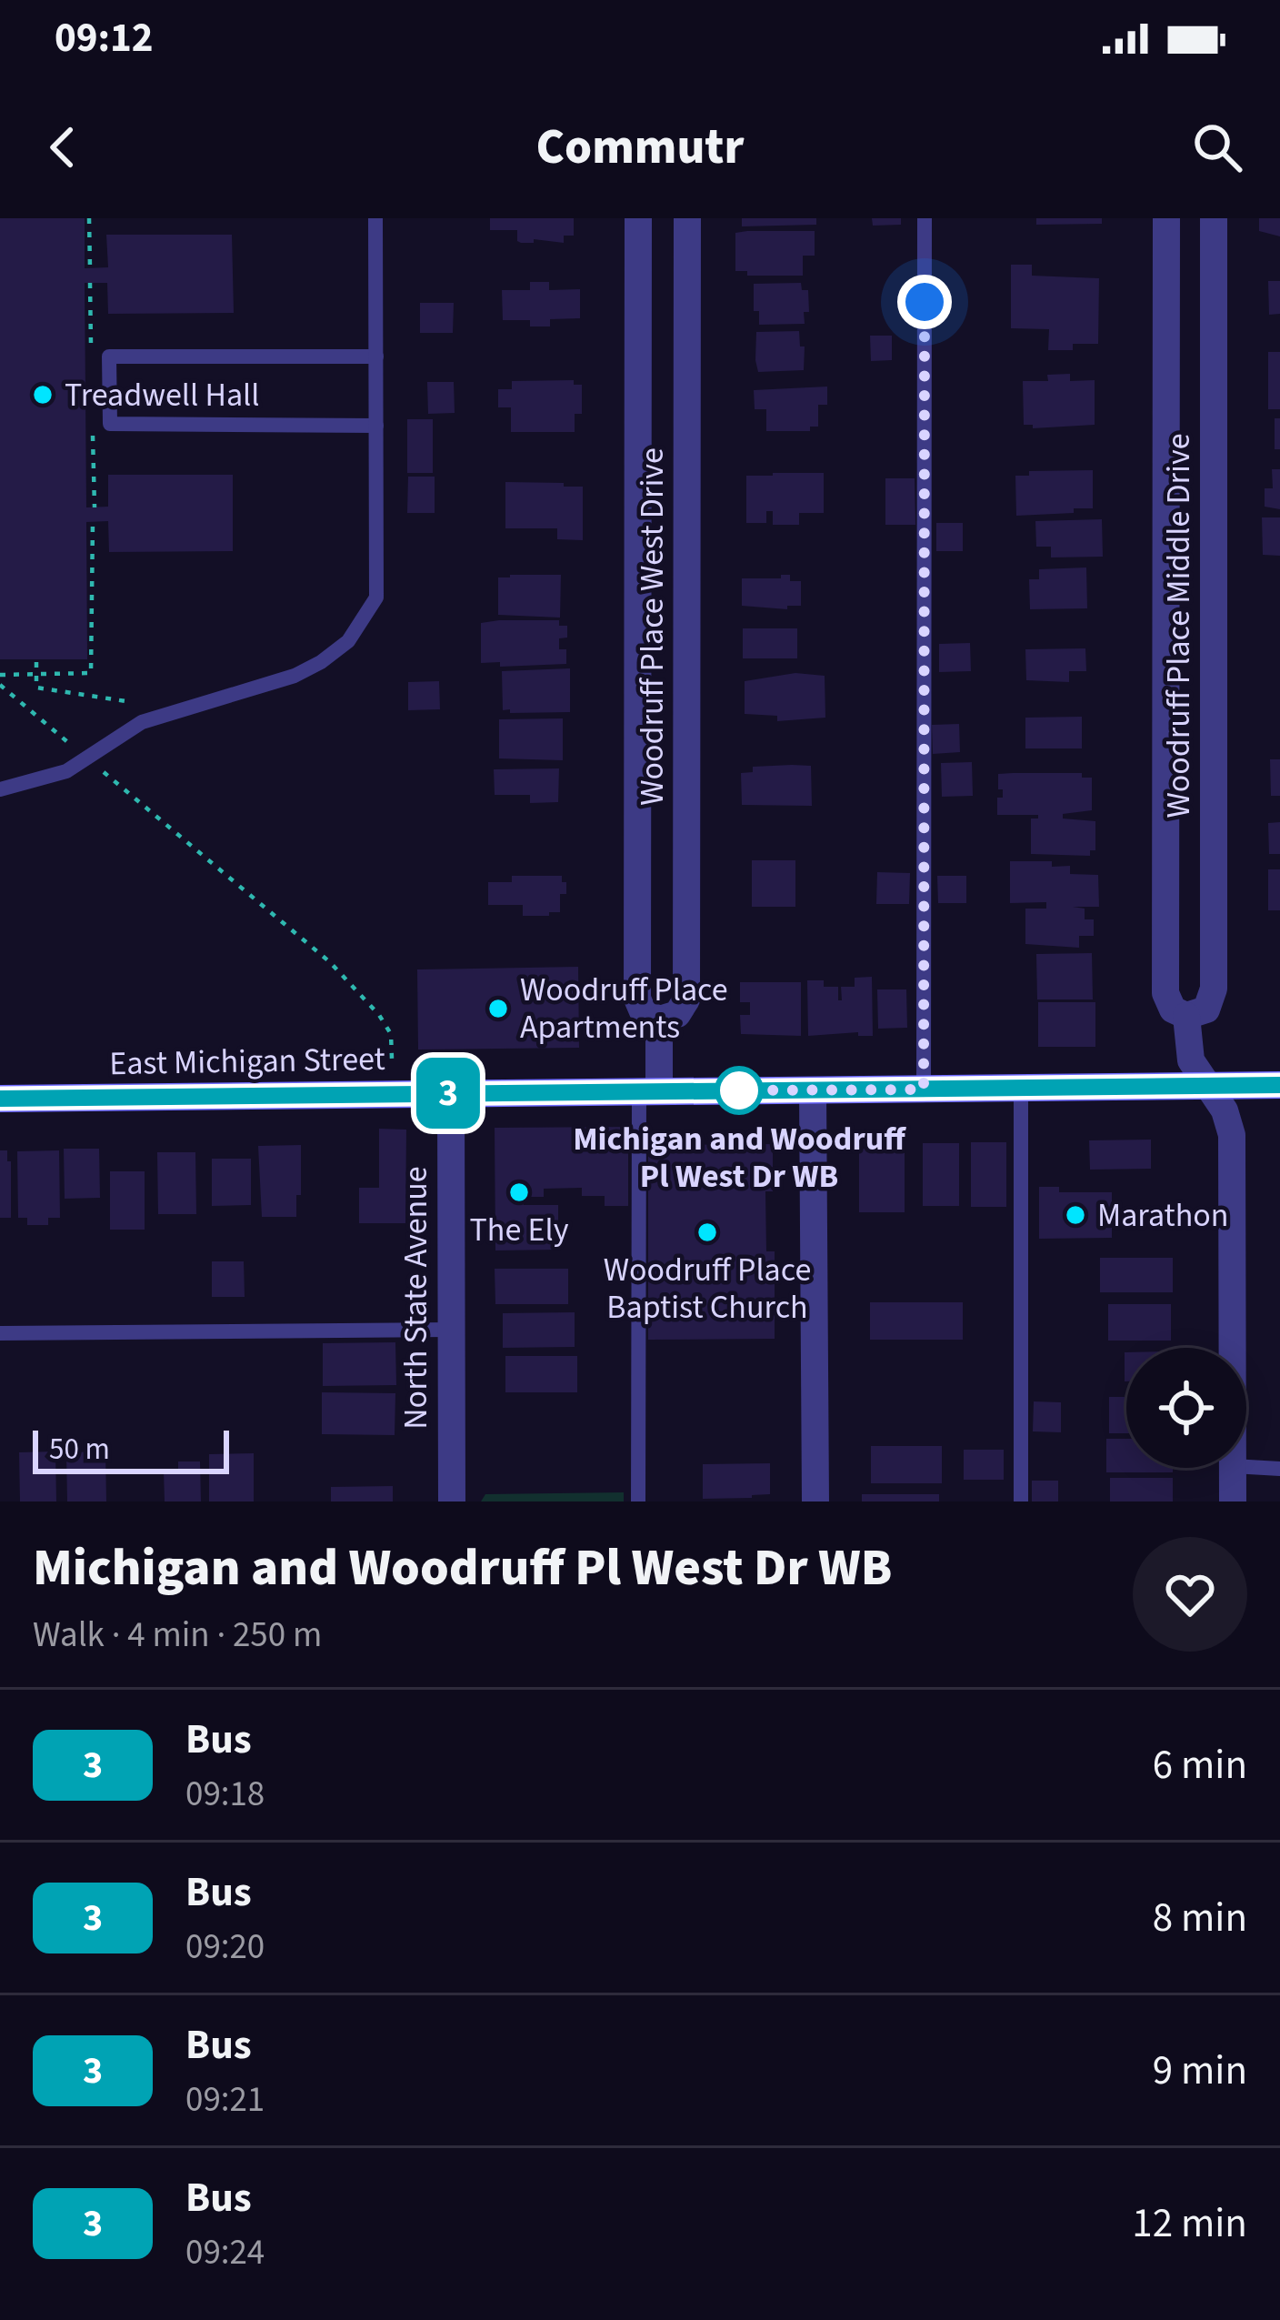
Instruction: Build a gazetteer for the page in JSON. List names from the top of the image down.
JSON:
{
  "streets": {
    "main road": ["East Michigan Street"],
    "street": ["Woodruff Place Middle Drive", "Woodruff Place West Drive", "North State Avenue"]
  },
  "crossings": [
    ["Woodruff Place Middle Drive", "East Michigan Street"],
    ["Woodruff Place West Drive", "East Michigan Street"],
    ["East Michigan Street", "North State Avenue"]
  ],
  "places": [
    "Treadwell Hall",
    "Woodruff Place Apartments",
    "Michigan and Woodruff Pl West Dr WB",
    "The Ely",
    "Marathon",
    "Woodruff Place Baptist Church"
  ],
  "lines": ["bus line 3"],
  "scale_bar": "50 m",
  "page": {
    "status": "09:12",
    "header": "Commutr",
    "on_map": "3",
    "scale": "50 m",
    "heading": ["Michigan and Woodruff Pl West Dr WB", "Walk · 4 min · 250 m"],
    "list": [
      {
        "mark": "3",
        "name": "Bus",
        "note": "09:18",
        "value": "6 min"
      },
      {
        "mark": "3",
        "name": "Bus",
        "note": "09:20",
        "value": "8 min"
      },
      {
        "mark": "3",
        "name": "Bus",
        "note": "09:21",
        "value": "9 min"
      },
      {
        "mark": "3",
        "name": "Bus",
        "note": "09:24",
        "value": "12 min"
      }
    ]
  }
}
